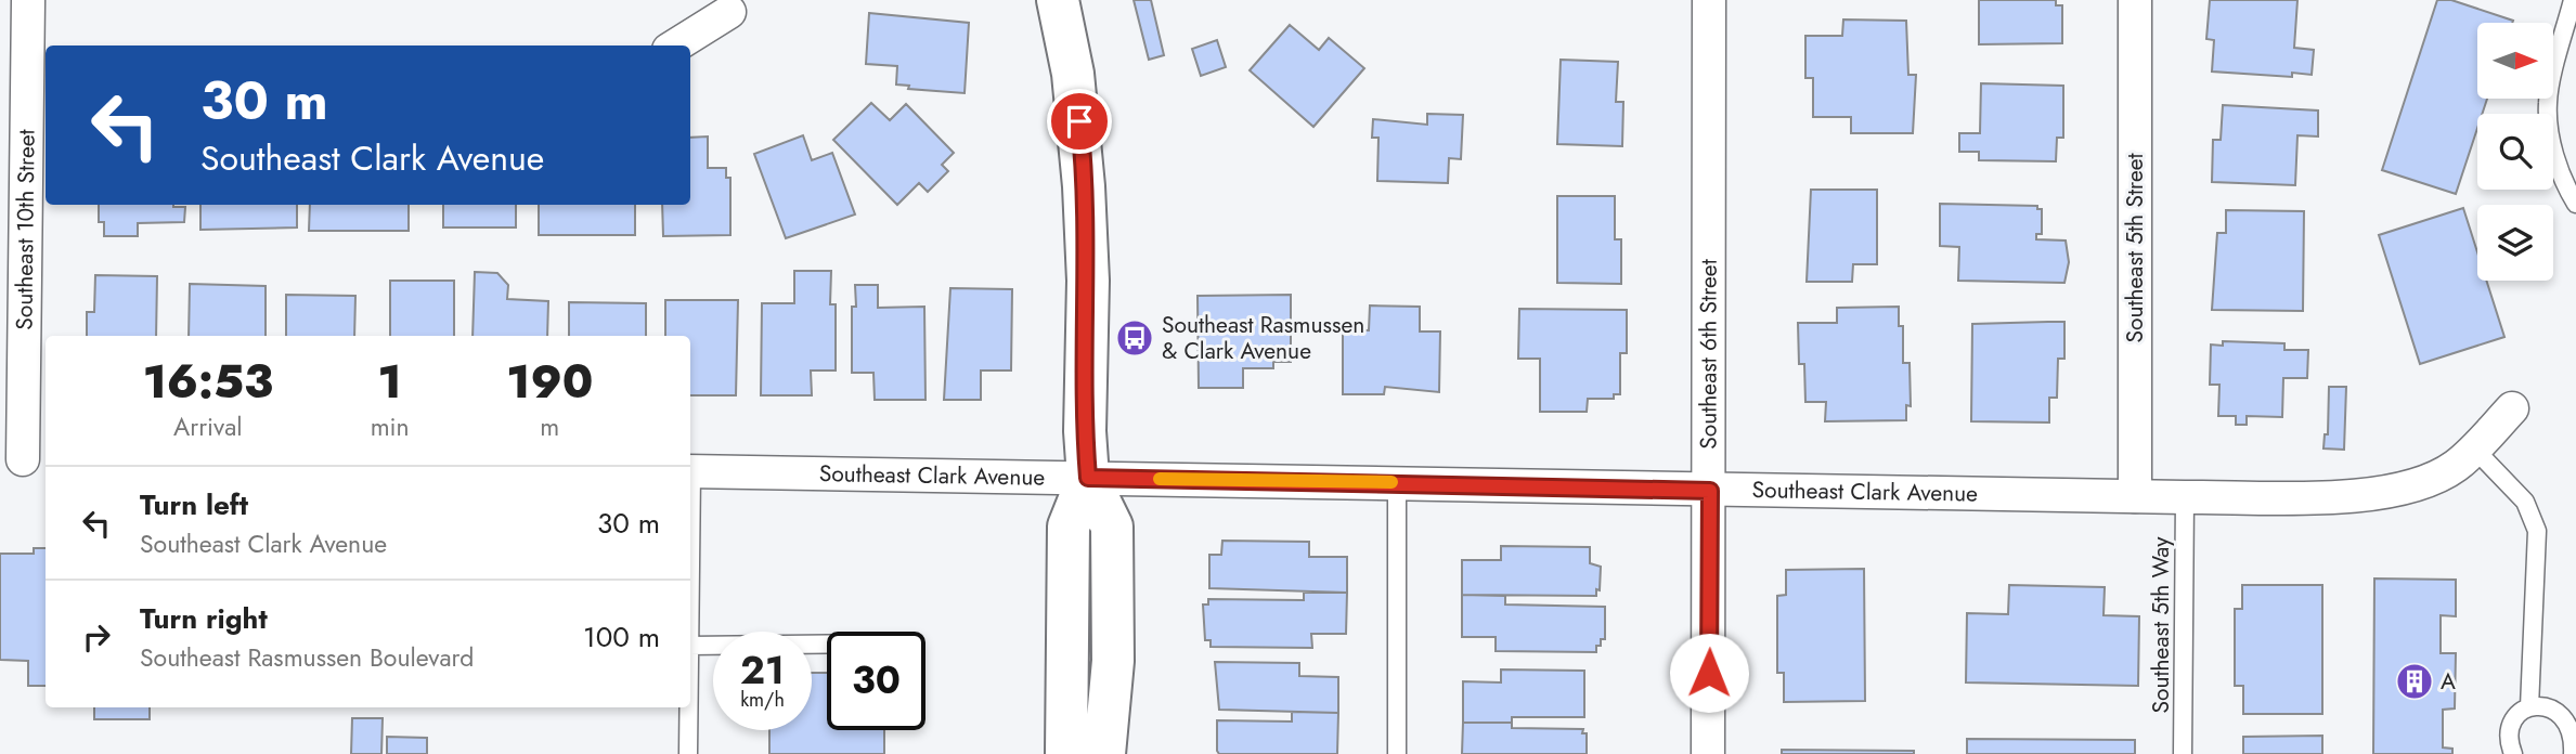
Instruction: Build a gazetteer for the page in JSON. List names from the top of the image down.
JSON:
{
  "streets": {
    "street": [
      "Southeast 10th Street",
      "Southeast 5th Street",
      "Southeast 6th Street",
      "Southeast Clark Avenue"
    ],
    "lane": ["Southeast 5th Way"]
  },
  "crossings": [
    ["Southeast 5th Street", "Southeast Clark Avenue"],
    ["Southeast 6th Street", "Southeast Clark Avenue"],
    ["Southeast Clark Avenue", "Southeast 5th Way"]
  ],
  "places": {
    "bus stop": ["Southeast Rasmussen & Clark Avenue"],
    "building": ["A"]
  },
  "north": "right",
  "page": {
    "turn": ["30 m", "Southeast Clark Avenue"],
    "eta": [
      "16:53",
      "Arrival",
      "1",
      "min",
      "190",
      "m"
    ],
    "list": [
      {
        "name": "Turn left",
        "note": "Southeast Clark Avenue",
        "value": "30 m"
      },
      {
        "name": "Turn right",
        "note": "Southeast Rasmussen Boulevard",
        "value": "100 m"
      }
    ],
    "speed": "21 km/h",
    "limit": "30"
  }
}
